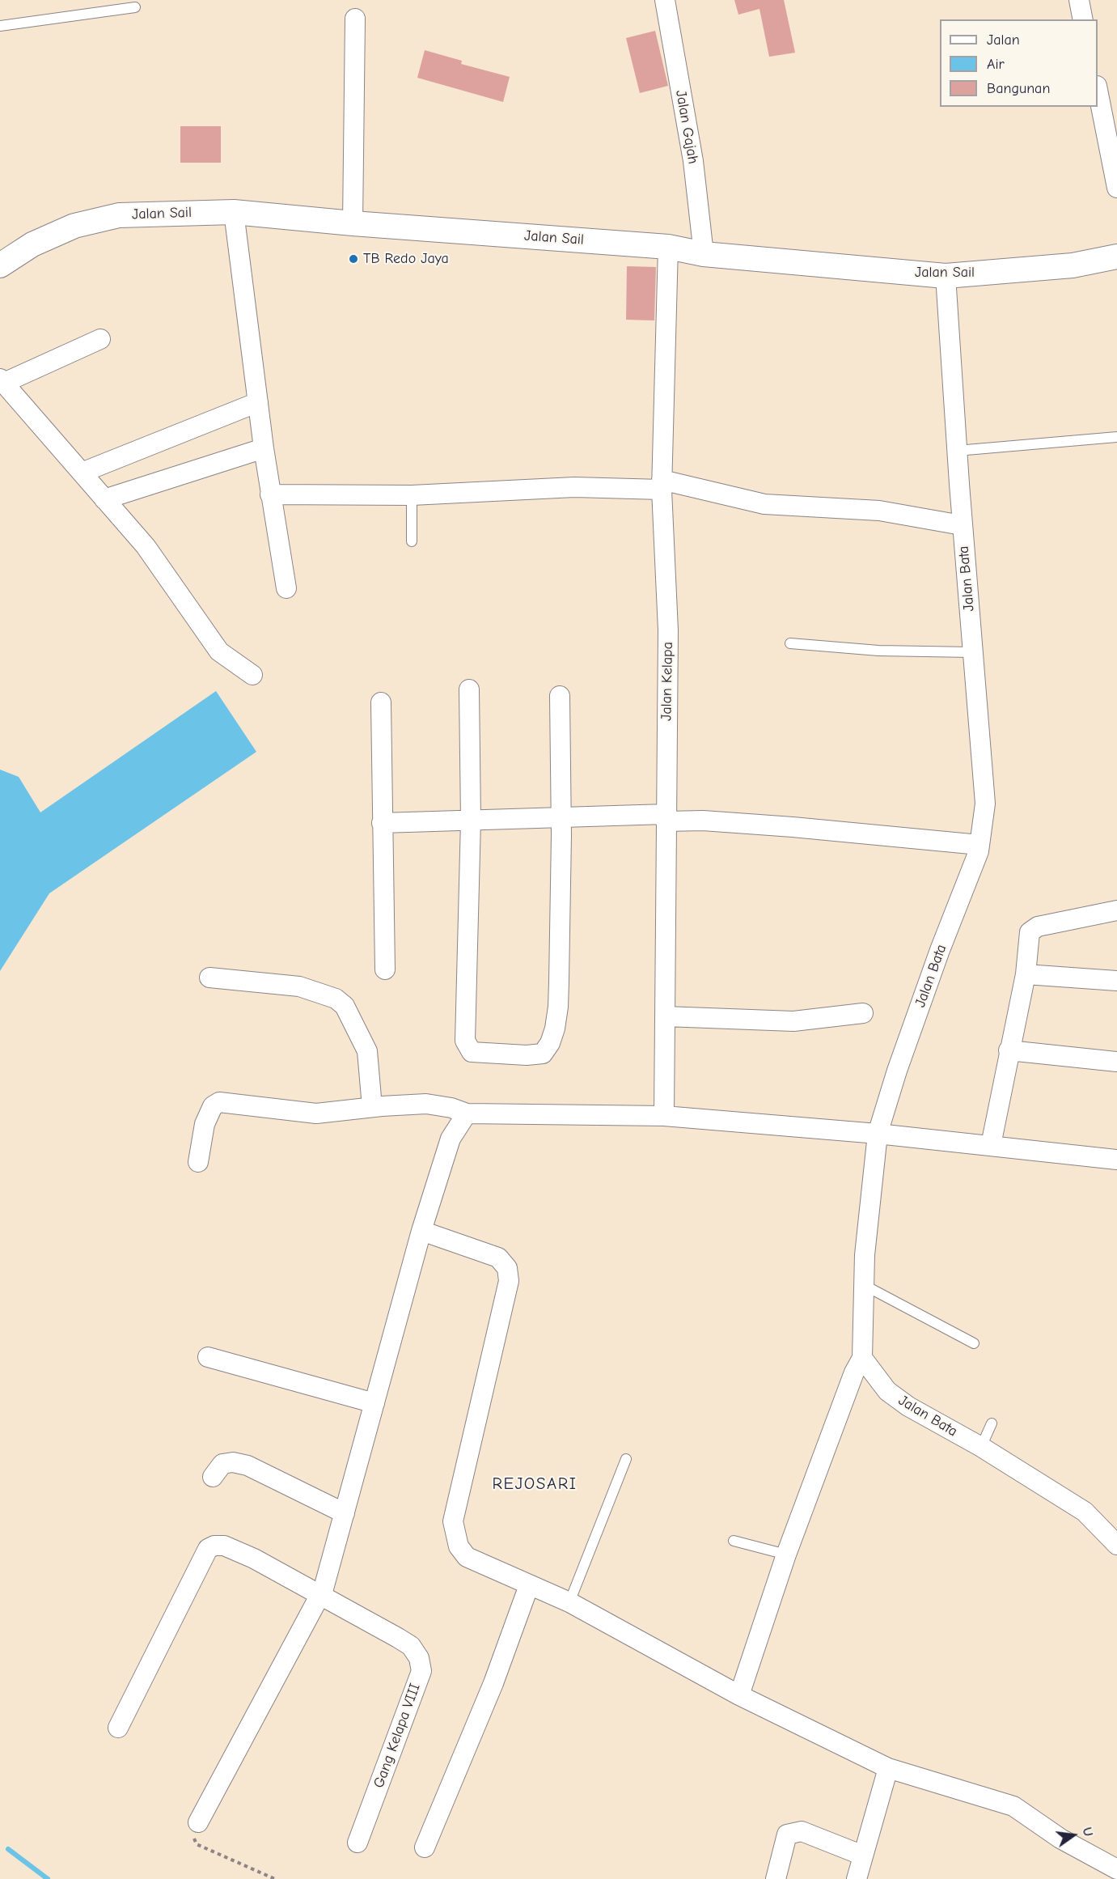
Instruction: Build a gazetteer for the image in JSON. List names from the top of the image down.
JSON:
{
  "streets": {
    "street": [
      "Jalan Gajah",
      "Jalan Sail",
      "Jalan Bata",
      "Jalan Kelapa",
      "Gang Kelapa VIII"
    ]
  },
  "crossings": [
    ["Jalan Gajah", "Jalan Sail"],
    ["Jalan Sail", "Jalan Bata"],
    ["Jalan Sail", "Jalan Kelapa"]
  ],
  "districts": ["REJOSARI"],
  "places": ["TB Redo Jaya"],
  "legend": ["Jalan", "Air", "Bangunan"],
  "north": "right"
}
